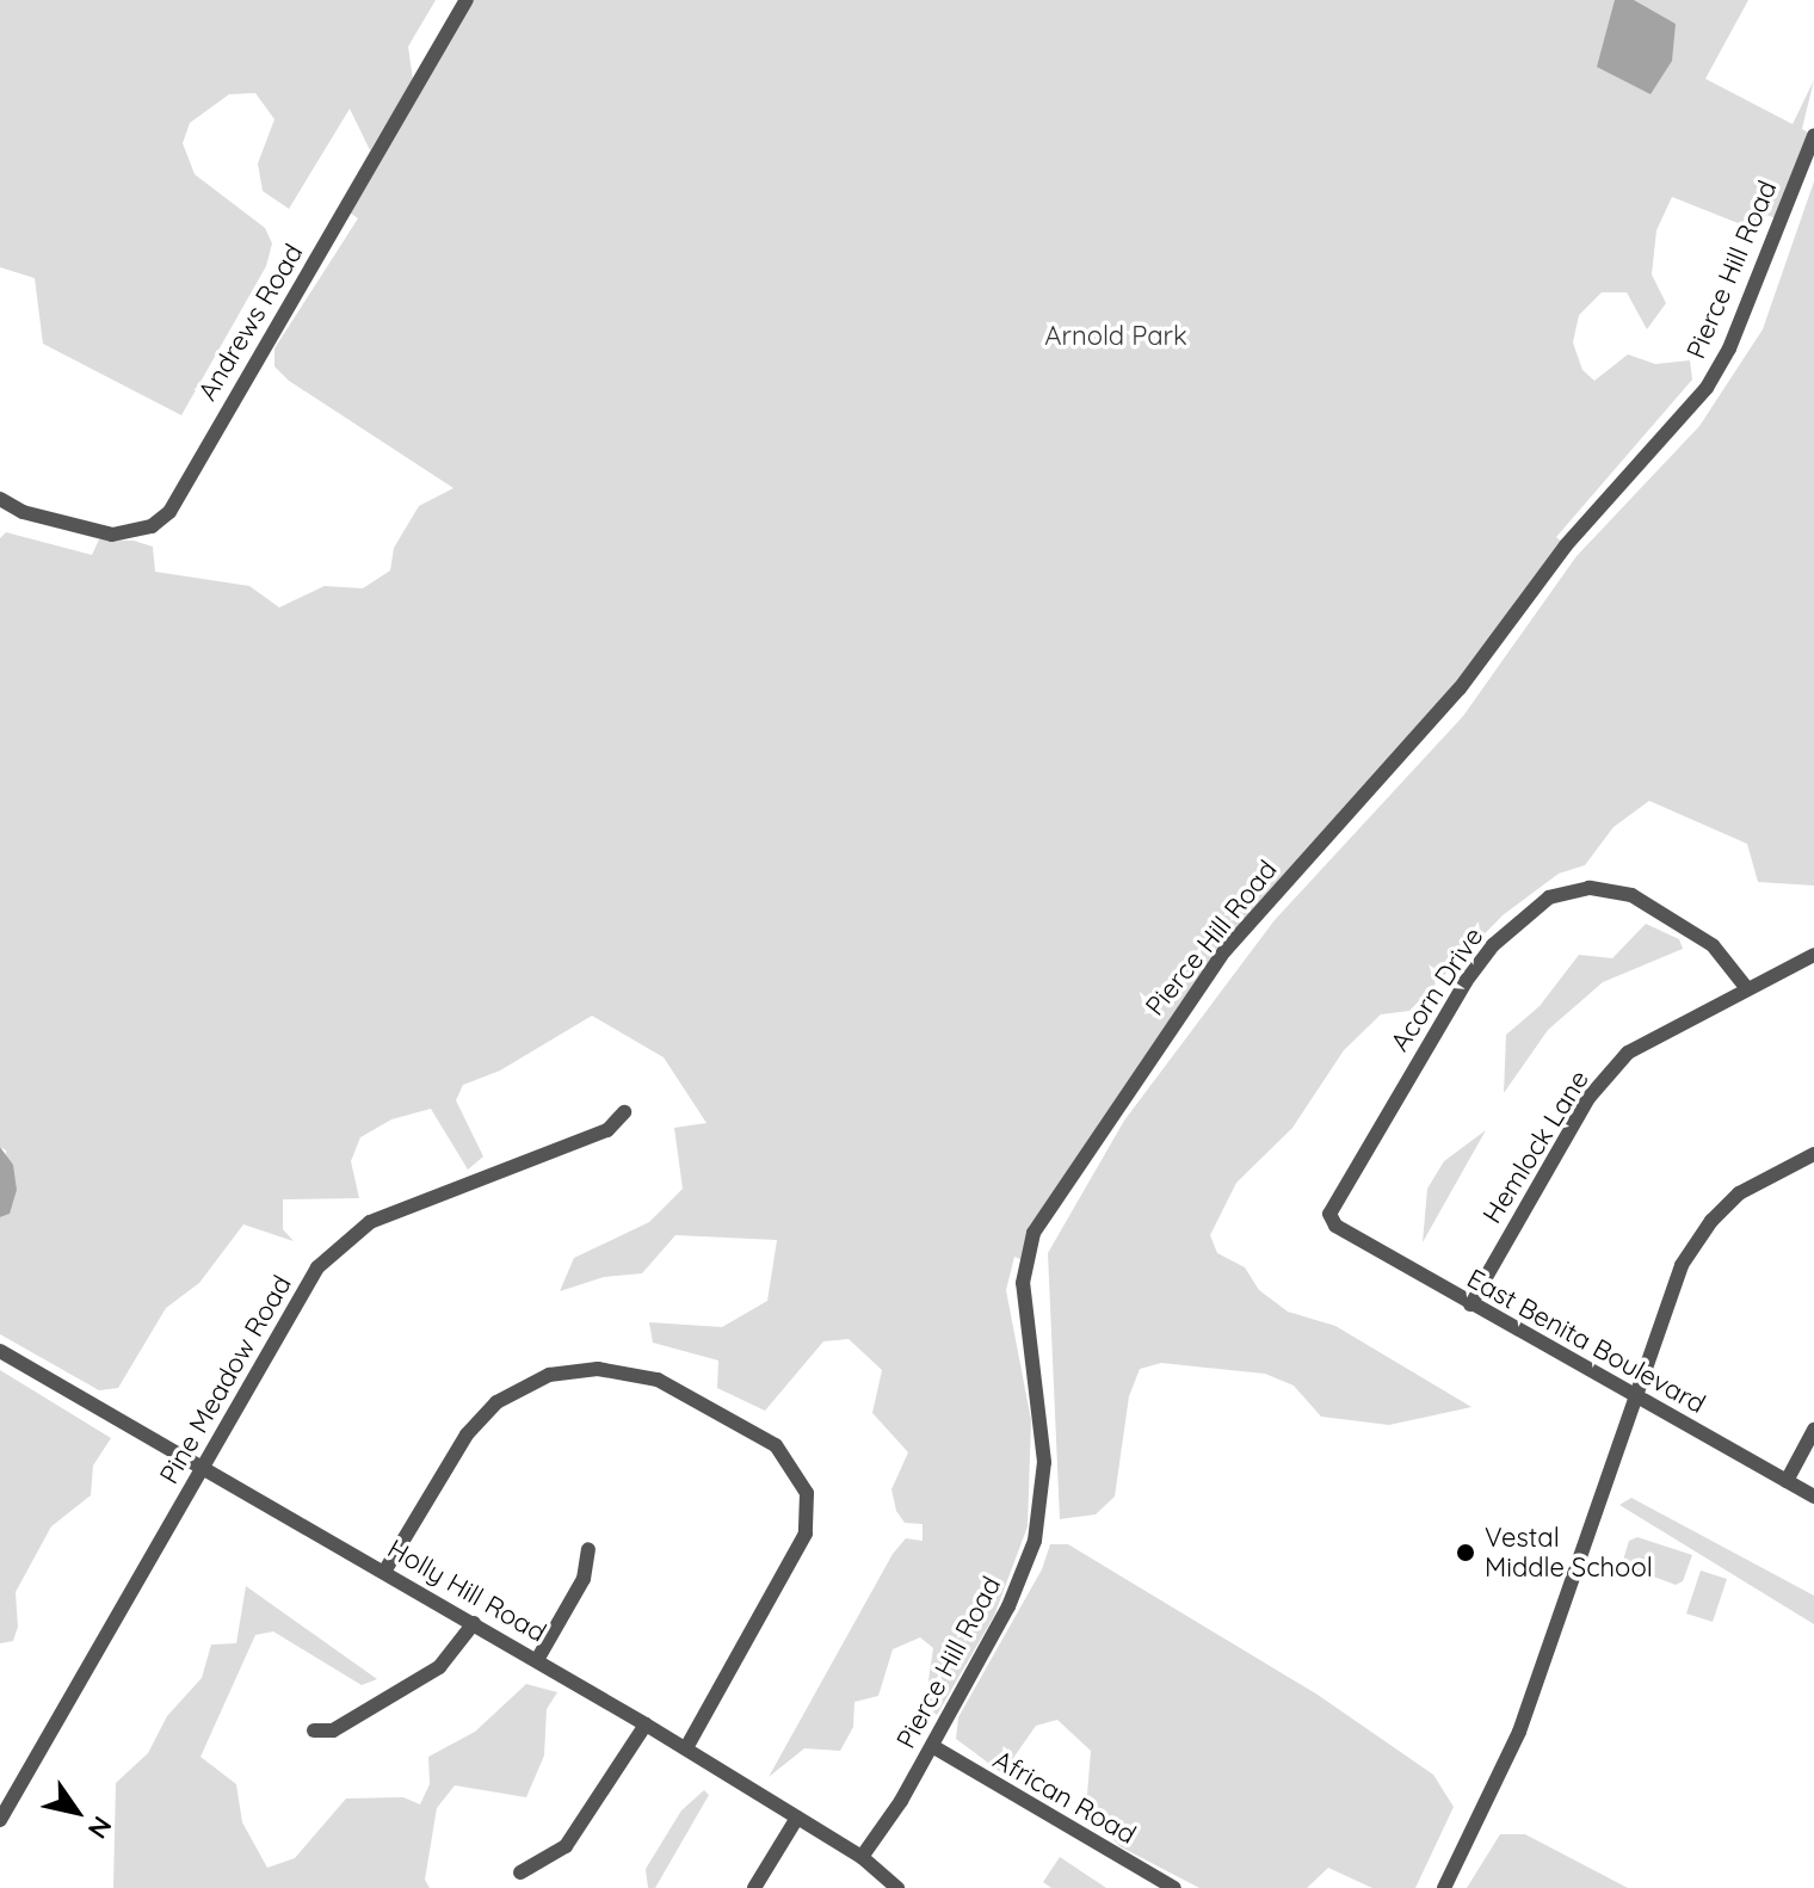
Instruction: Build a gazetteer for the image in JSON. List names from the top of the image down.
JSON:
{
  "streets": {
    "street": [
      "Pierce Hill Road",
      "Andrews Road",
      "Acorn Drive",
      "Hemlock Lane",
      "East Benita Boulevard",
      "Pine Meadow Road",
      "Holly Hill Road",
      "African Road"
    ]
  },
  "crossings": [
    ["Pierce Hill Road", "Holly Hill Road"],
    ["Pierce Hill Road", "African Road"],
    ["Acorn Drive", "Hemlock Lane"],
    ["Acorn Drive", "East Benita Boulevard"],
    ["Hemlock Lane", "East Benita Boulevard"],
    ["Pine Meadow Road", "Holly Hill Road"]
  ],
  "parks": ["Arnold Park"],
  "places": ["Vestal Middle School"],
  "north": "bottom right"
}
